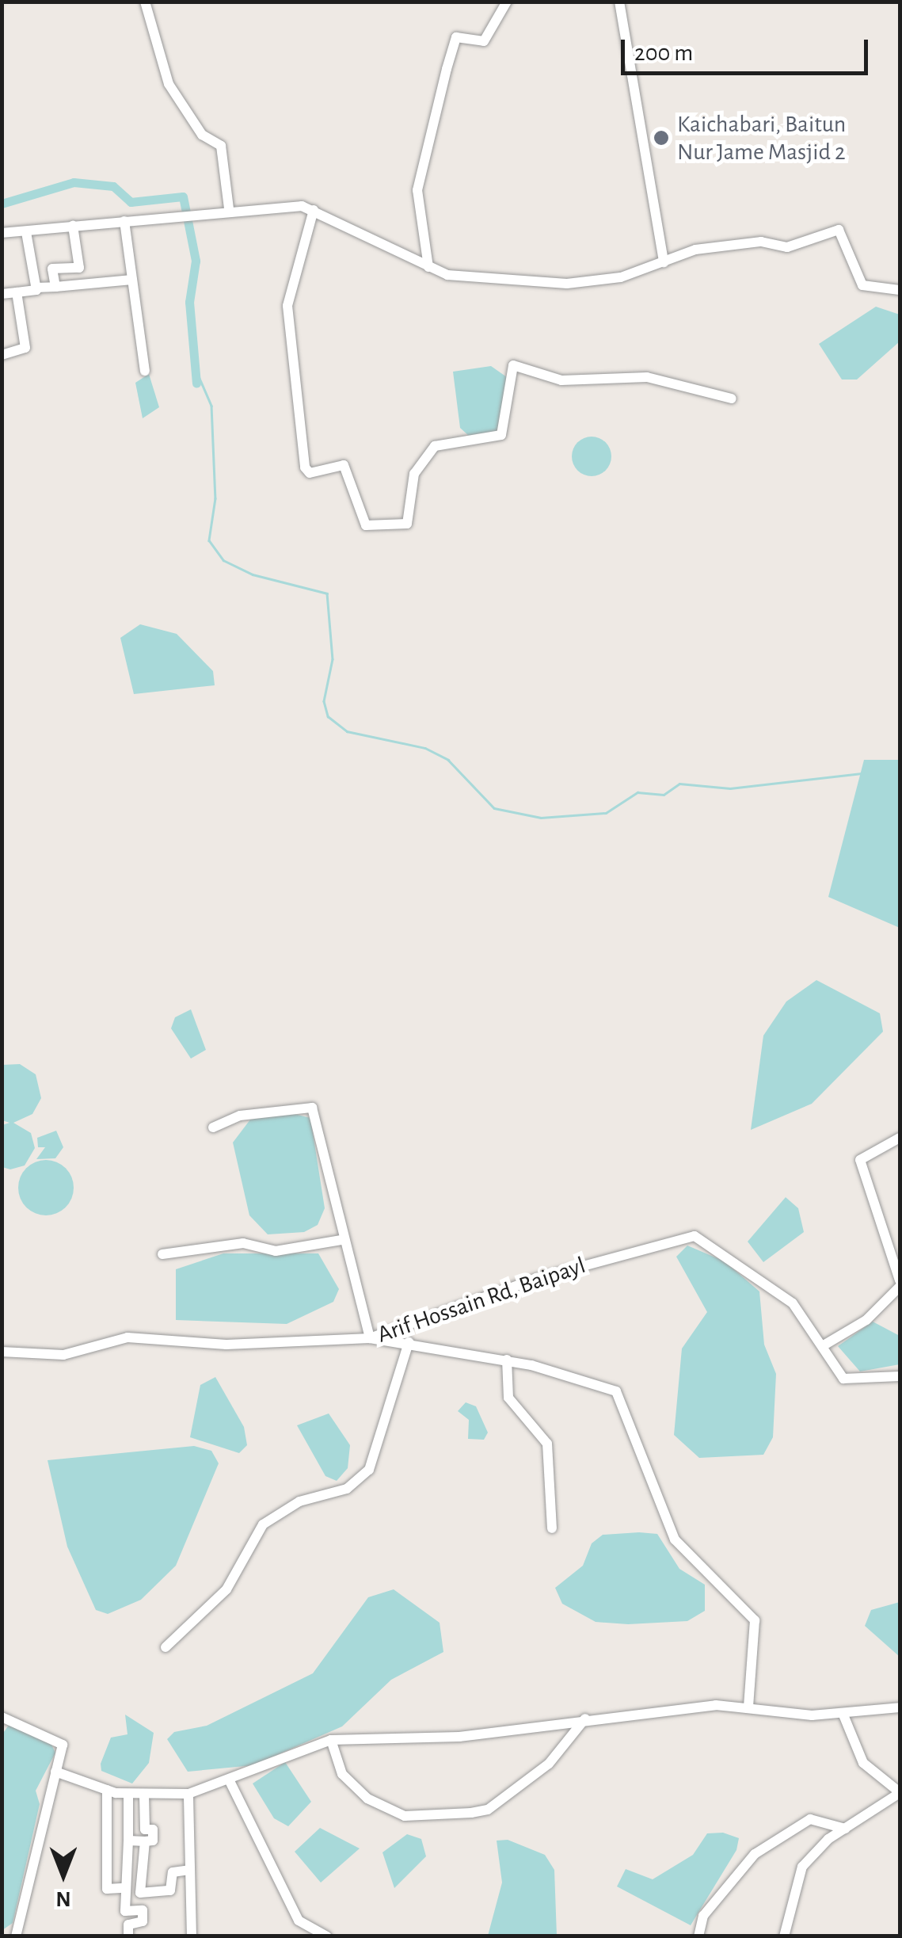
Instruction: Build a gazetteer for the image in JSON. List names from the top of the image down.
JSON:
{
  "streets": {
    "street": ["Arif Hossain Rd, Baipayl"]
  },
  "places": ["Kaichabari, Baitun Nur Jame Masjid 2"],
  "scale_bar": "200 m",
  "north": "bottom"
}
